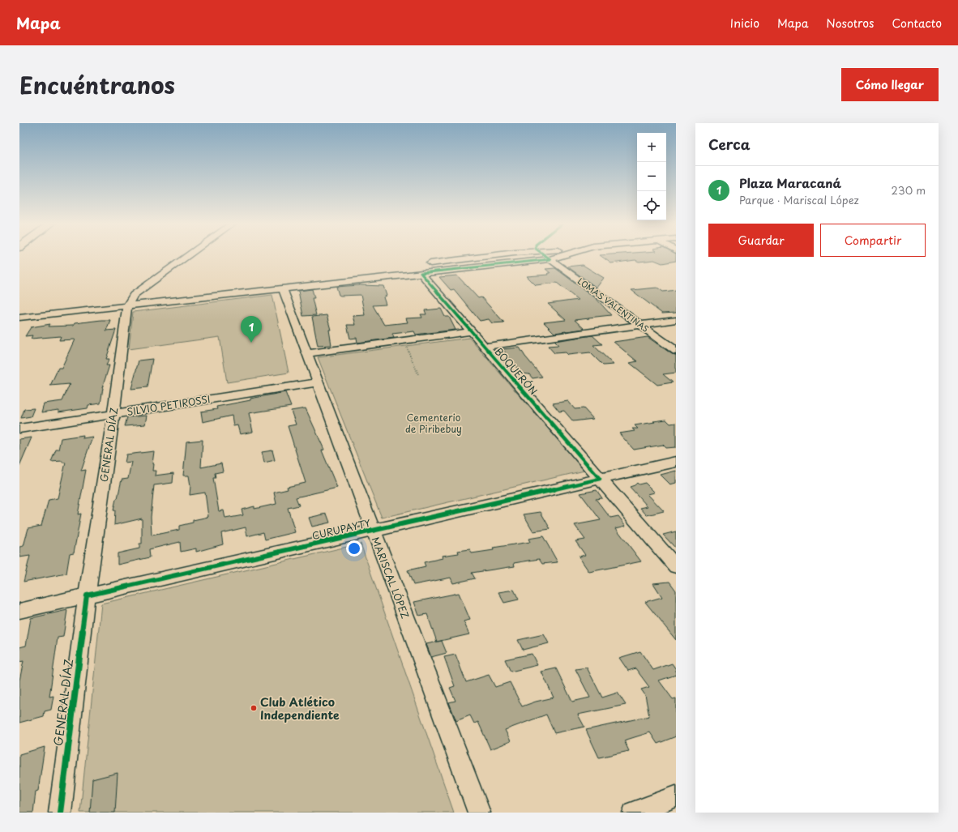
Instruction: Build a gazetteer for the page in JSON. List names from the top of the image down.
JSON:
{
  "streets": {
    "street": [
      "LOMAS VALENTINAS",
      "BOQUERÓN",
      "SILVIO PETIROSSI",
      "GENERAL DÍAZ",
      "CURUPAYTY",
      "MARISCAL LÓPEZ"
    ]
  },
  "crossings": [
    ["BOQUERÓN", "CURUPAYTY"],
    ["SILVIO PETIROSSI", "GENERAL DÍAZ"],
    ["SILVIO PETIROSSI", "MARISCAL LÓPEZ"],
    ["GENERAL DÍAZ", "CURUPAYTY"],
    ["CURUPAYTY", "MARISCAL LÓPEZ"]
  ],
  "parks": ["Cementerio de Piribebuy"],
  "places": ["Club Atlético Independiente"],
  "page": {
    "header": "Mapa",
    "nav": [
      "Inicio",
      "Mapa",
      "Nosotros",
      "Contacto"
    ],
    "title": "Encuéntranos",
    "buttons": [
      "Cómo llegar",
      ["Guardar", "Compartir"]
    ],
    "heading": "Cerca",
    "map_buttons": ["+", "−"],
    "list": [
      {
        "mark": "1",
        "name": "Plaza Maracaná",
        "note": "Parque · Mariscal López",
        "value": "230 m"
      }
    ],
    "pins": "1"
  }
}
